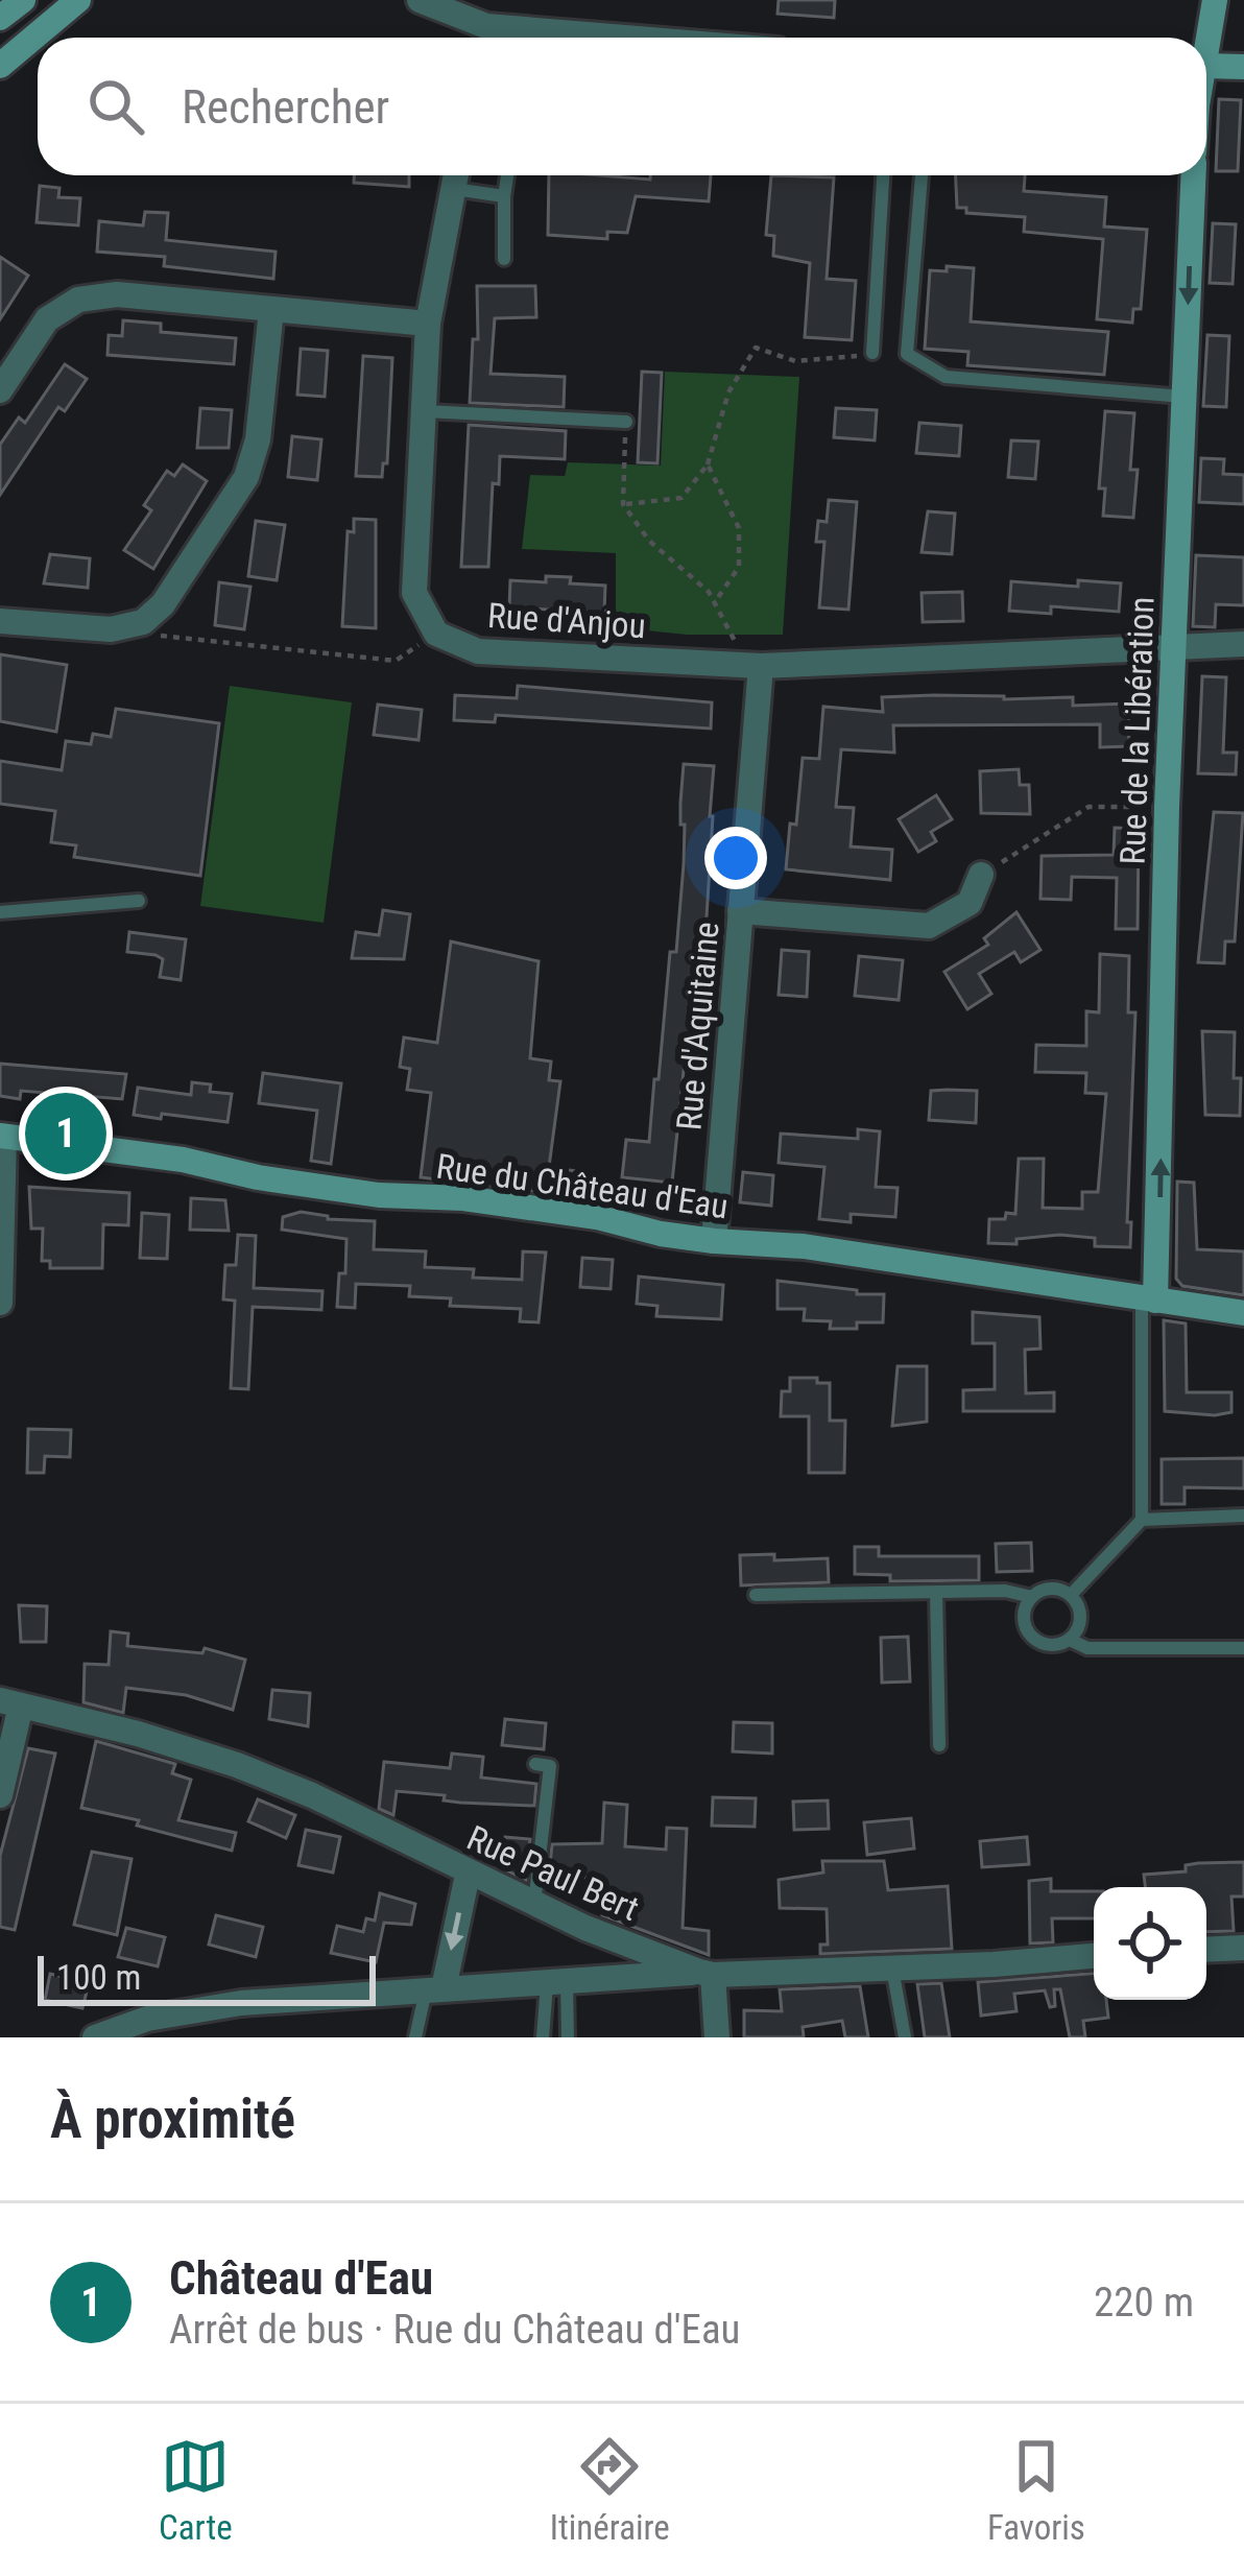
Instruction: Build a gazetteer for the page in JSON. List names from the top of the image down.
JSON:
{
  "streets": {
    "street": [
      "Rue d'Anjou",
      "Rue de la Libération",
      "Rue d'Aquitaine",
      "Rue du Château d'Eau",
      "Rue Paul Bert"
    ]
  },
  "crossings": [
    ["Rue d'Anjou", "Rue de la Libération"],
    ["Rue d'Anjou", "Rue d'Aquitaine"],
    ["Rue de la Libération", "Rue du Château d'Eau"],
    ["Rue d'Aquitaine", "Rue du Château d'Eau"]
  ],
  "scale_bar": "100 m",
  "page": {
    "search": "Rechercher",
    "pins": "1",
    "scale": "100 m",
    "heading": "À proximité",
    "list": [
      {
        "mark": "1",
        "name": "Château d'Eau",
        "note": "Arrêt de bus · Rue du Château d'Eau",
        "value": "220 m"
      }
    ],
    "nav": ["Carte", "Itinéraire", "Favoris"]
  }
}
